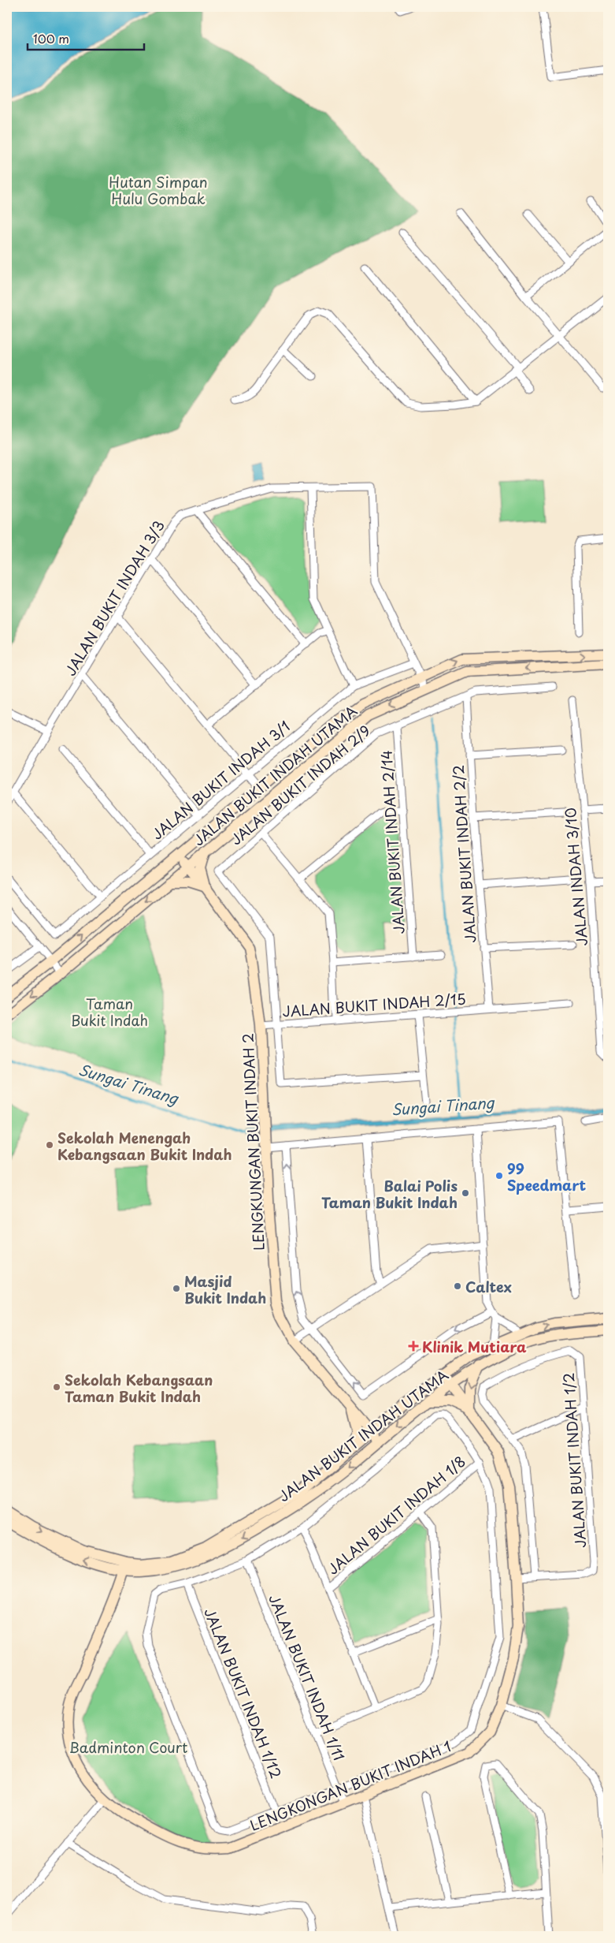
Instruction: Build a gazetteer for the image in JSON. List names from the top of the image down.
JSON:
{
  "streets": {
    "street": [
      "JALAN BUKIT INDAH 3/3",
      "JALAN BUKIT INDAH UTAMA",
      "JALAN BUKIT INDAH 3/1",
      "JALAN BUKIT INDAH 2/9",
      "JALAN BUKIT INDAH 2/14",
      "JALAN BUKIT INDAH 2/2",
      "JALAN INDAH 3/10",
      "JALAN BUKIT INDAH 2/15",
      "LENGKUNGAN BUKIT INDAH 2",
      "JALAN BUKIT INDAH 1/2",
      "JALAN BUKIT INDAH 1/8",
      "JALAN BUKIT INDAH 1/11",
      "JALAN BUKIT INDAH 1/12",
      "LENGKONGAN BUKIT INDAH 1"
    ]
  },
  "crossings": [
    ["JALAN BUKIT INDAH 3/3", "JALAN BUKIT INDAH 3/1"],
    ["JALAN BUKIT INDAH UTAMA", "LENGKUNGAN BUKIT INDAH 2"],
    ["JALAN BUKIT INDAH UTAMA", "LENGKONGAN BUKIT INDAH 1"],
    ["JALAN BUKIT INDAH 2/9", "JALAN BUKIT INDAH 2/14"],
    ["JALAN BUKIT INDAH 2/9", "JALAN BUKIT INDAH 2/2"],
    ["JALAN BUKIT INDAH 2/9", "JALAN BUKIT INDAH 2/15"],
    ["JALAN BUKIT INDAH 2/2", "JALAN BUKIT INDAH 2/15"],
    ["JALAN BUKIT INDAH 2/15", "LENGKUNGAN BUKIT INDAH 2"],
    ["JALAN BUKIT INDAH 1/11", "LENGKONGAN BUKIT INDAH 1"]
  ],
  "water": ["Sungai Tinang"],
  "parks": ["Hutan Simpan Hulu Gombak", "Taman Bukit Indah", "Badminton Court"],
  "places": {
    "other": [
      "Sekolah Menengah Kebangsaan Bukit Indah",
      "99 Speedmart",
      "Balai Polis Taman Bukit Indah",
      "Caltex",
      "Masjid Bukit Indah",
      "Sekolah Kebangsaan Taman Bukit Indah"
    ],
    "health": ["Klinik Mutiara"]
  },
  "scale_bar": "100 m"
}
